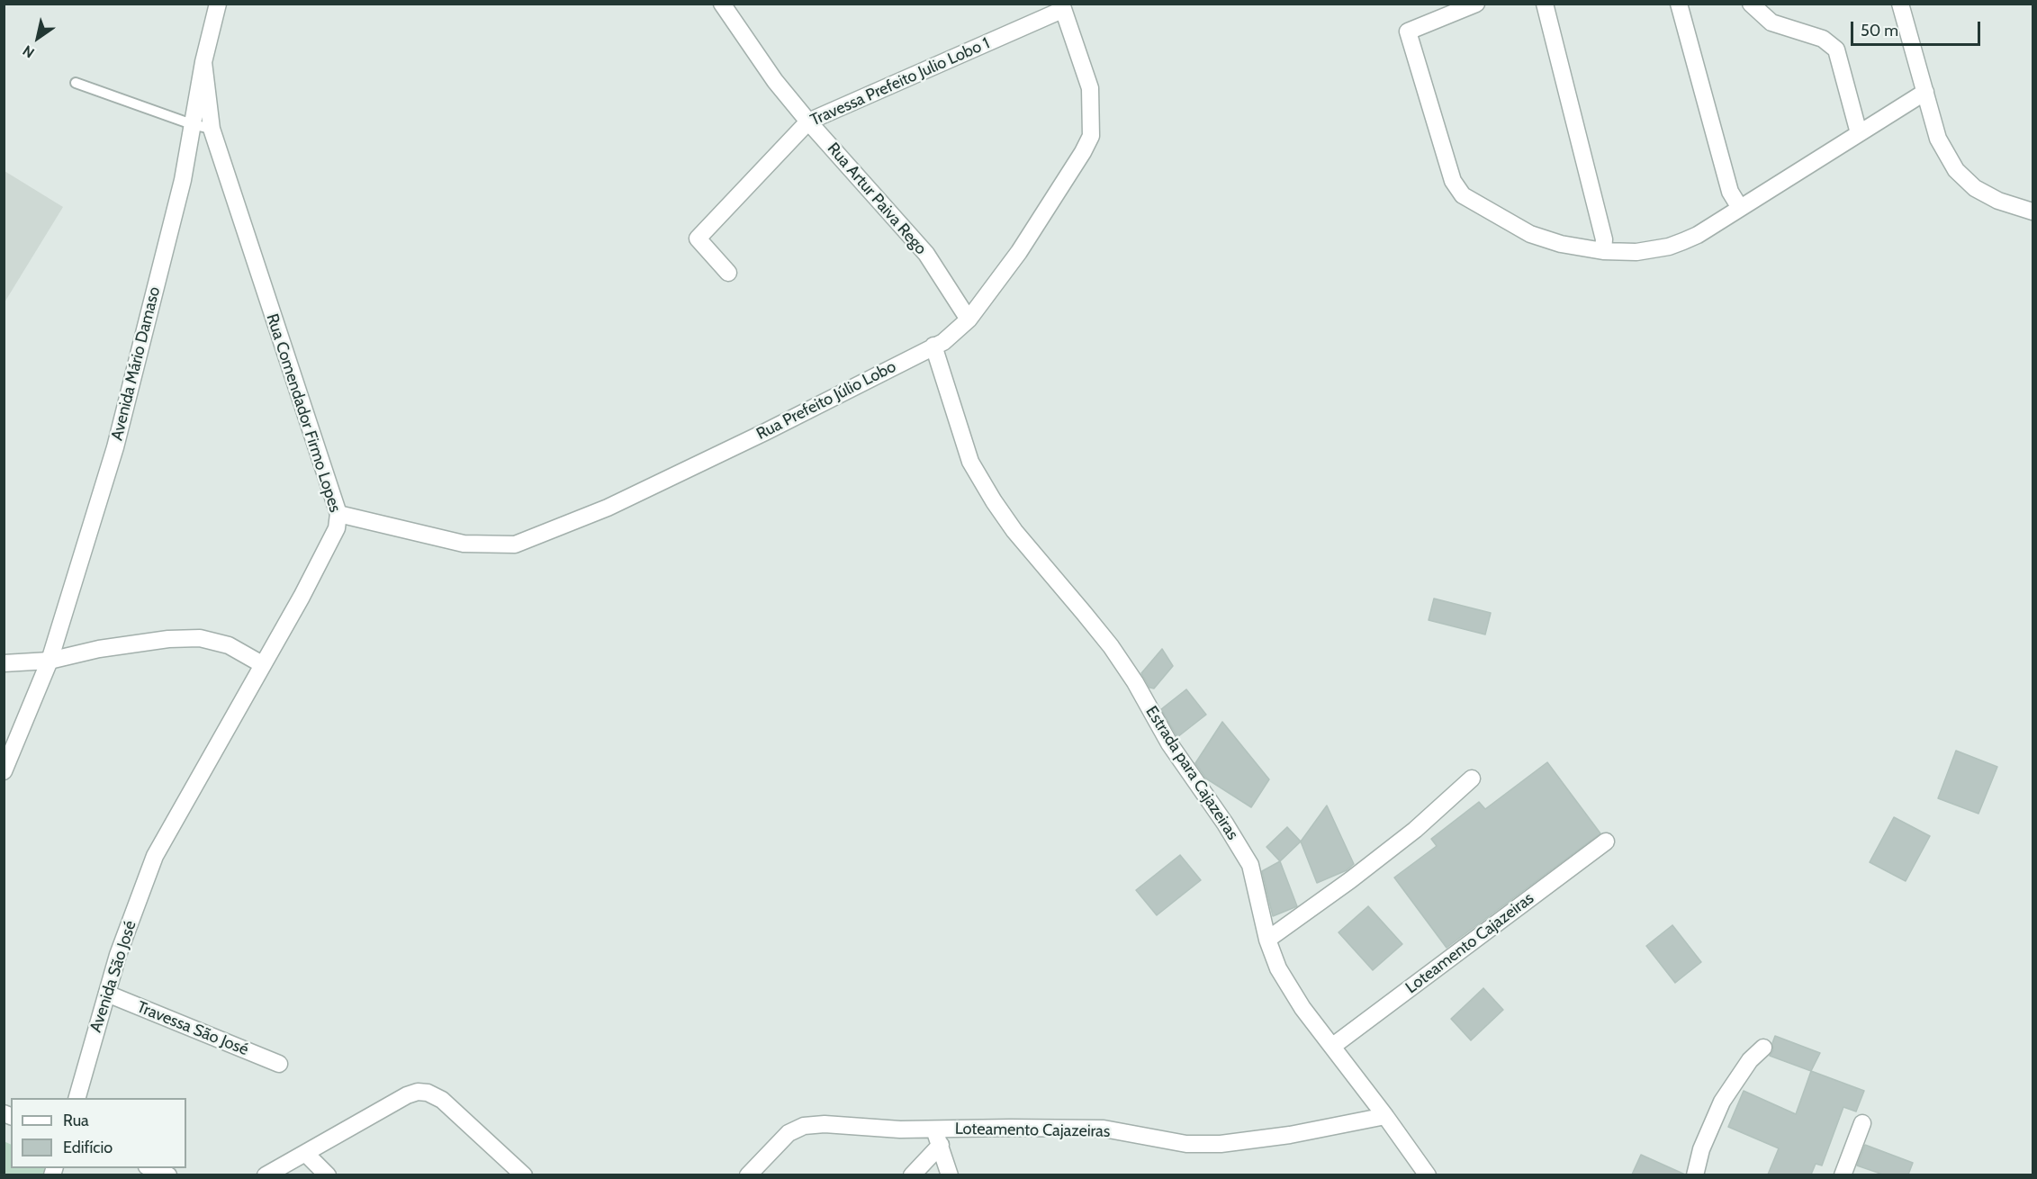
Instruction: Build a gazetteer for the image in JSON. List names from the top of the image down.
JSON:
{
  "streets": {
    "street": [
      "Travessa Prefeito Julio Lobo 1",
      "Rua Artur Paiva Rego",
      "Avenida Mário Damaso",
      "Rua Prefeito Júlio Lobo",
      "Rua Comendador Firmo Lopes",
      "Estrada para Cajazeiras",
      "Loteamento Cajazeiras",
      "Avenida São José",
      "Travessa São José"
    ]
  },
  "crossings": [
    ["Travessa Prefeito Julio Lobo 1", "Rua Artur Paiva Rego"],
    ["Travessa Prefeito Julio Lobo 1", "Rua Prefeito Júlio Lobo"],
    ["Rua Artur Paiva Rego", "Rua Prefeito Júlio Lobo"],
    ["Avenida Mário Damaso", "Rua Comendador Firmo Lopes"],
    ["Rua Prefeito Júlio Lobo", "Rua Comendador Firmo Lopes"],
    ["Rua Prefeito Júlio Lobo", "Estrada para Cajazeiras"],
    ["Rua Comendador Firmo Lopes", "Avenida São José"],
    ["Estrada para Cajazeiras", "Loteamento Cajazeiras"],
    ["Avenida São José", "Travessa São José"]
  ],
  "legend": ["Rua", "Edifício"],
  "scale_bar": "50 m",
  "north": "bottom left"
}
